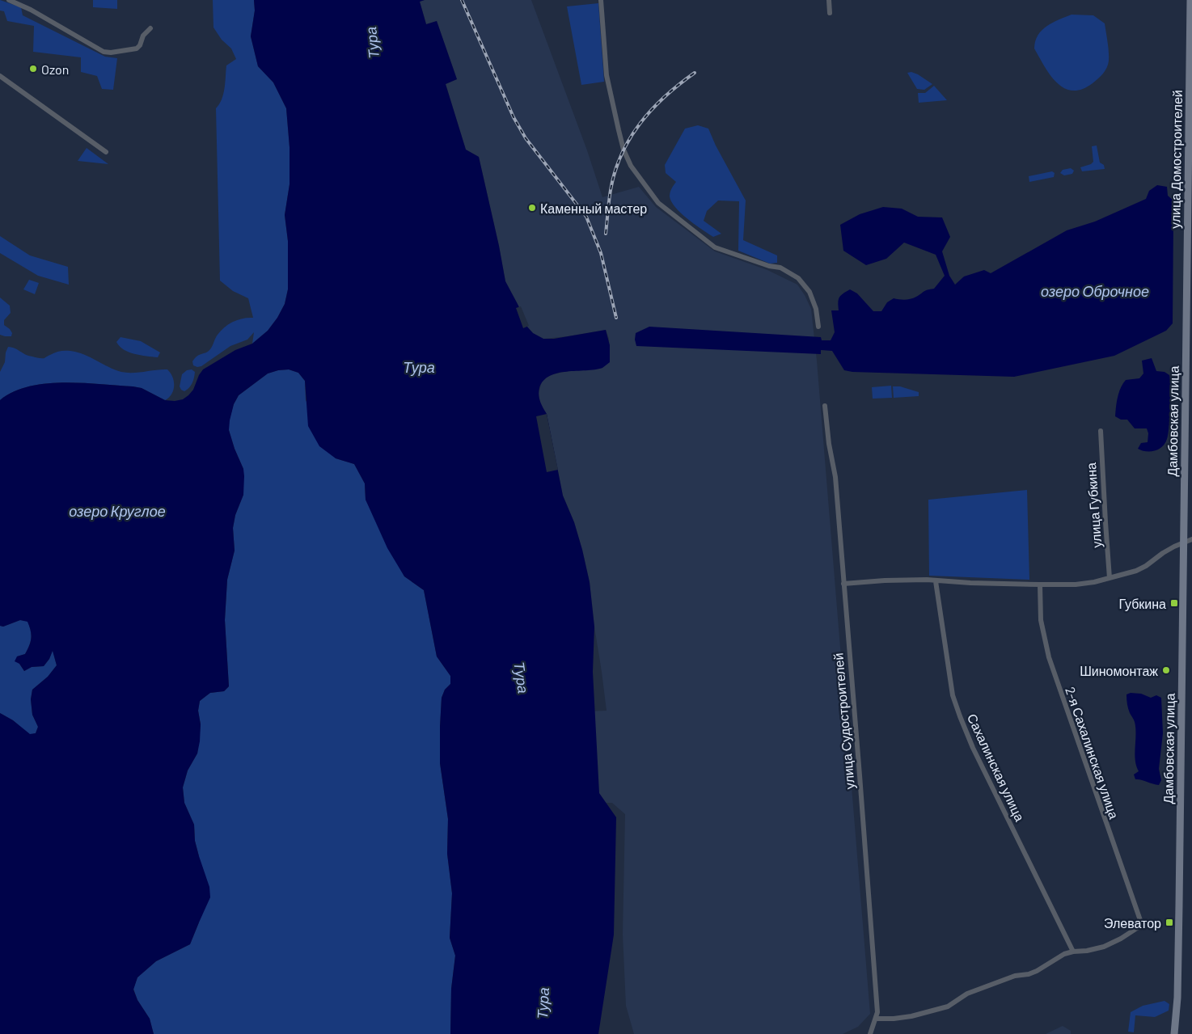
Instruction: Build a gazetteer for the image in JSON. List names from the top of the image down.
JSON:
{
  "streets": {
    "main road": ["улица Домостроителей", "Дамбовская улица"],
    "street": [
      "улица Губкина",
      "улица Судостроителей",
      "2-я Сахалинская улица",
      "Сахалинская улица"
    ]
  },
  "crossings": [
    ["улица Домостроителей", "Дамбовская улица"],
    ["2-я Сахалинская улица", "Сахалинская улица"]
  ],
  "water": ["Тура", "озеро Оброчное", "озеро Круглое"],
  "places": {
    "other": ["Ozon", "Каменный мастер", "Шиномонтаж"],
    "transit": ["Губкина", "Элеватор"]
  }
}
